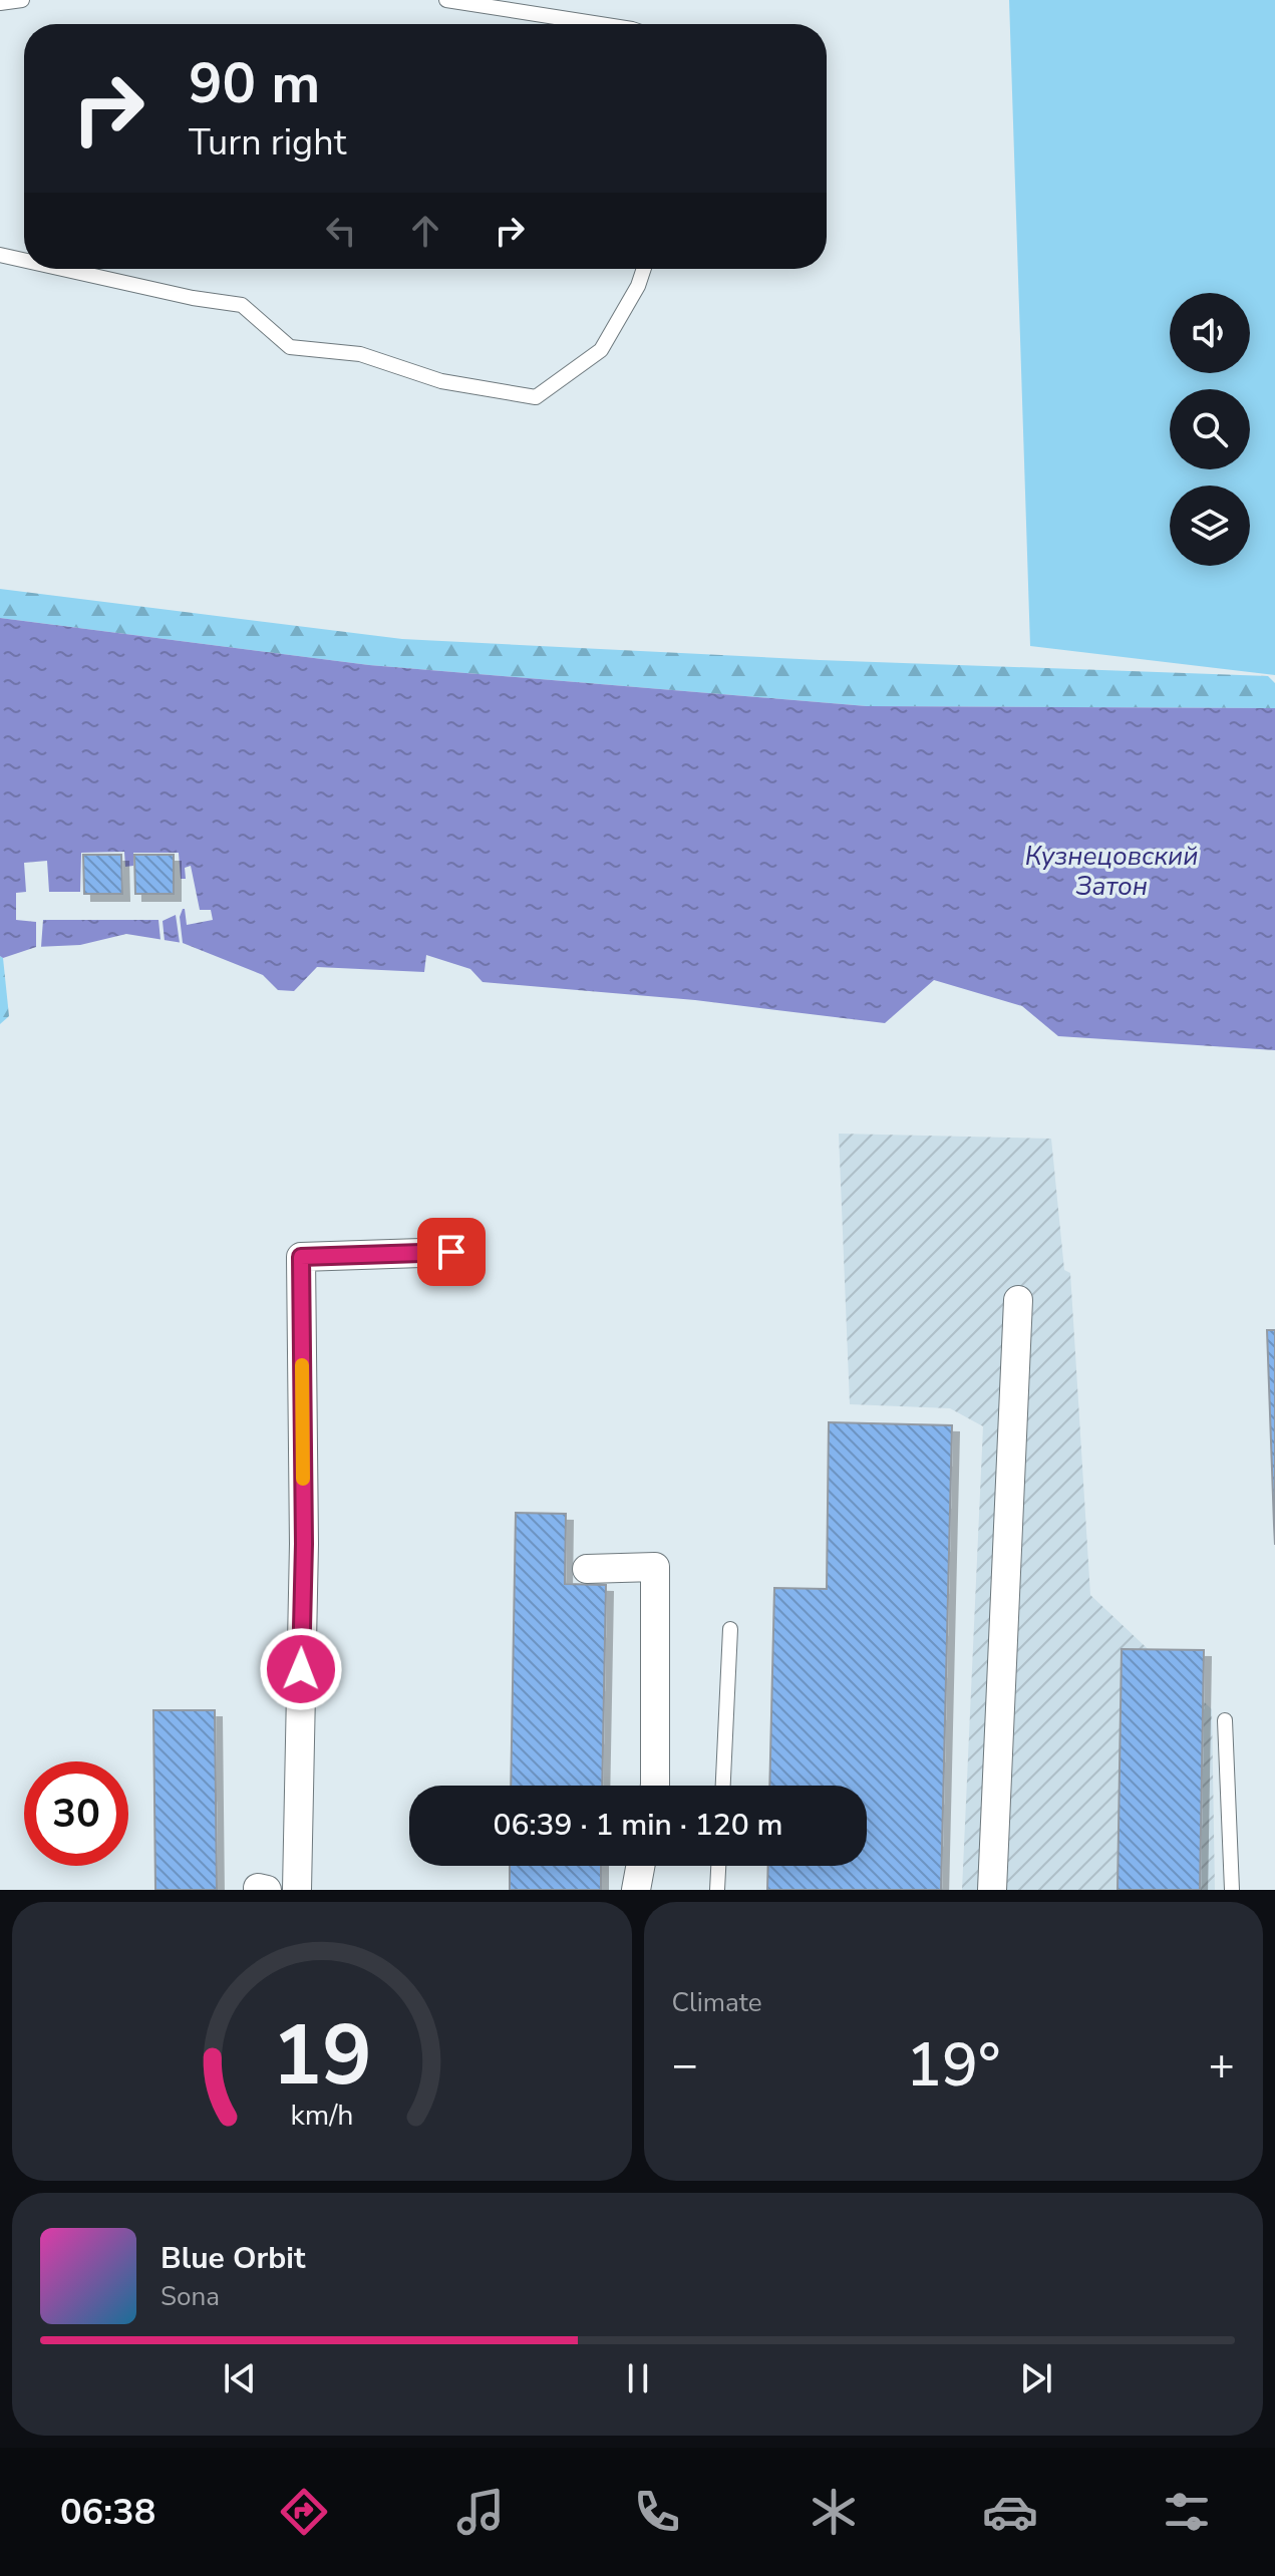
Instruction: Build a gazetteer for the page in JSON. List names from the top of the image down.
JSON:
{
  "water": ["Кузнецовский Затон"],
  "page": {
    "turn": ["90 m", "Turn right"],
    "limit": "30",
    "trip": "06:39 · 1 min · 120 m",
    "tile": "Climate",
    "heat": ["−", "19°", "+"],
    "song": ["Blue Orbit", "Sona"],
    "tabs": "06:38",
    "gauge": ["19", "km/h"]
  }
}
